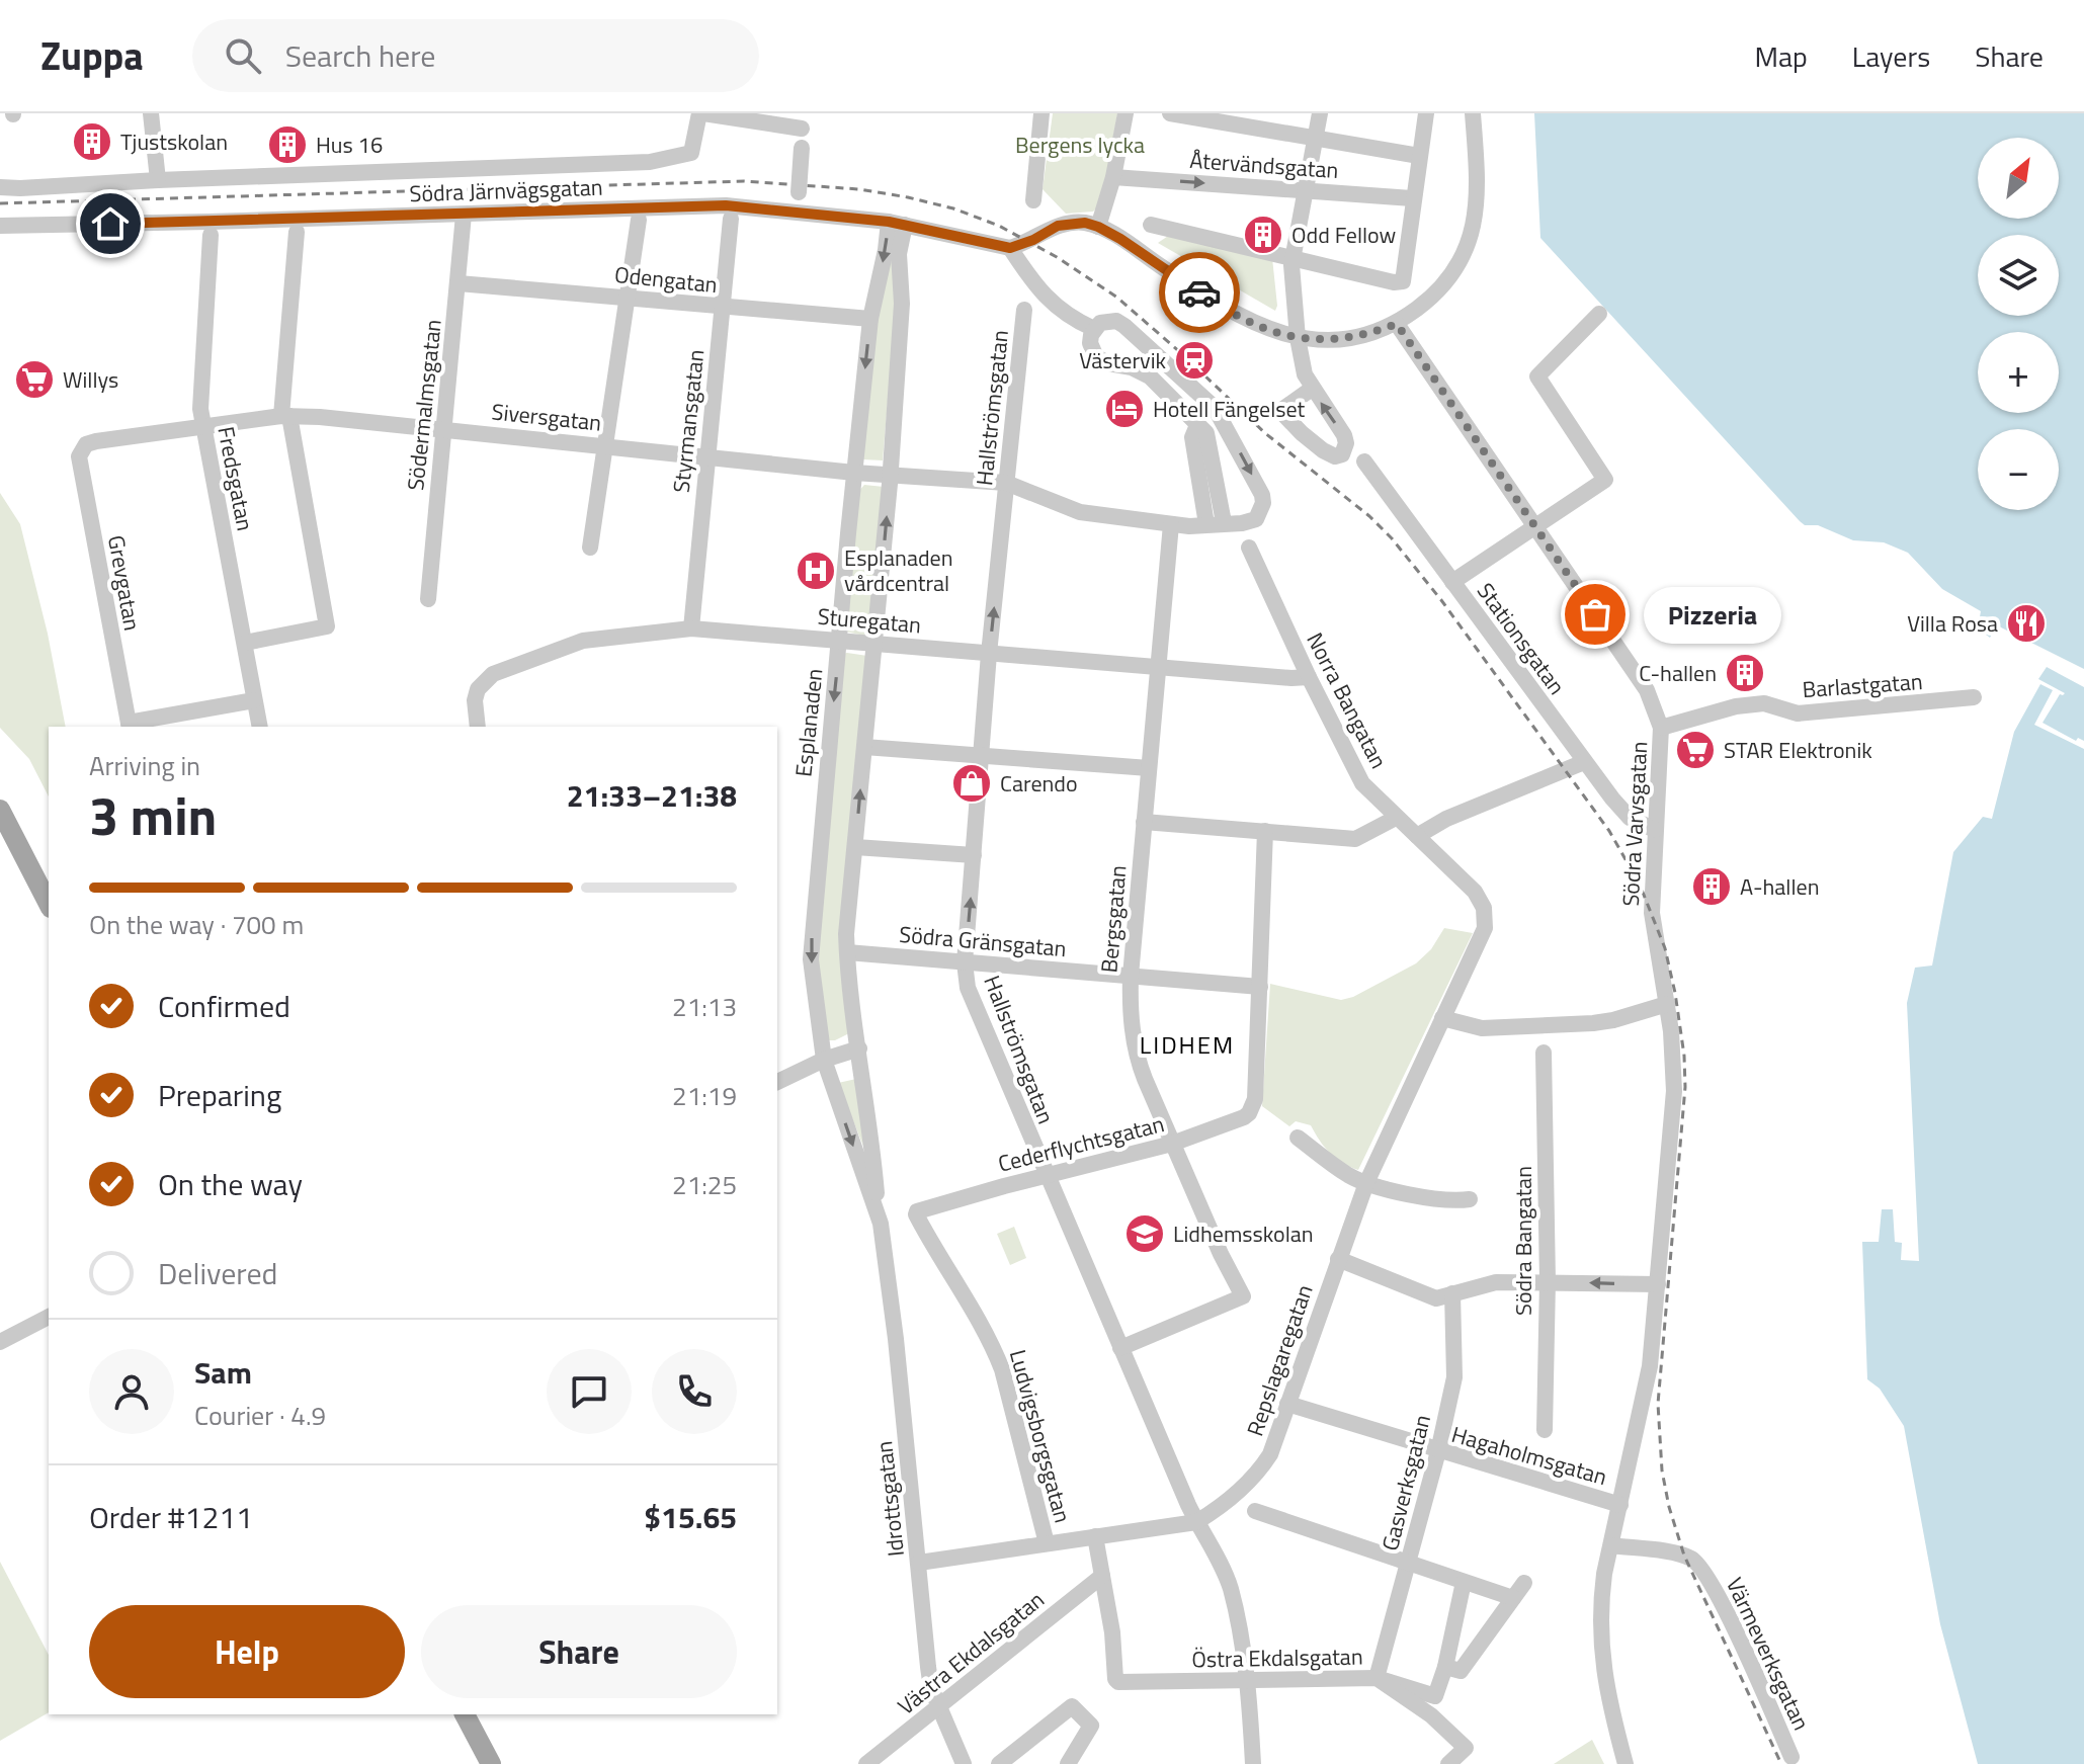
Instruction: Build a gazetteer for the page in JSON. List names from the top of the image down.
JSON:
{
  "streets": {
    "street": [
      "Återvändsgatan",
      "Södra Järnvägsgatan",
      "Odengatan",
      "Södermalmsgatan",
      "Hallströmsgatan",
      "Siversgatan",
      "Styrmansgatan",
      "Fredsgatan",
      "Grevgatan",
      "Sturegatan",
      "Stationsgatan",
      "Barlastgatan",
      "Norra Bangatan",
      "Esplanaden",
      "Södra Varvsgatan",
      "Bergsgatan",
      "Södra Gränsgatan",
      "Cederflychtsgatan",
      "Södra Bangatan",
      "Repslagaregatan",
      "Ludvigsborgsgatan",
      "Hagaholmsgatan",
      "Gasverksgatan",
      "Idrottsgatan",
      "Västra Ekdalsgatan",
      "Värmeverksgatan",
      "Östra Ekdalsgatan"
    ]
  },
  "crossings": [
    ["Södra Järnvägsgatan", "Södermalmsgatan"],
    ["Södra Järnvägsgatan", "Esplanaden"],
    ["Odengatan", "Södermalmsgatan"],
    ["Odengatan", "Styrmansgatan"],
    ["Odengatan", "Esplanaden"],
    ["Södermalmsgatan", "Siversgatan"],
    ["Hallströmsgatan", "Siversgatan"],
    ["Hallströmsgatan", "Sturegatan"],
    ["Hallströmsgatan", "Bergsgatan"],
    ["Hallströmsgatan", "Södra Gränsgatan"],
    ["Hallströmsgatan", "Cederflychtsgatan"],
    ["Hallströmsgatan", "Repslagaregatan"],
    ["Hallströmsgatan", "Östra Ekdalsgatan"],
    ["Siversgatan", "Styrmansgatan"],
    ["Siversgatan", "Fredsgatan"],
    ["Siversgatan", "Grevgatan"],
    ["Siversgatan", "Esplanaden"],
    ["Siversgatan", "Bergsgatan"],
    ["Styrmansgatan", "Sturegatan"],
    ["Sturegatan", "Norra Bangatan"],
    ["Sturegatan", "Esplanaden"],
    ["Sturegatan", "Bergsgatan"],
    ["Stationsgatan", "Södra Varvsgatan"],
    ["Barlastgatan", "Södra Varvsgatan"],
    ["Norra Bangatan", "Repslagaregatan"],
    ["Esplanaden", "Idrottsgatan"],
    ["Södra Varvsgatan", "Hagaholmsgatan"],
    ["Södra Varvsgatan", "Värmeverksgatan"],
    ["Bergsgatan", "Södra Gränsgatan"],
    ["Bergsgatan", "Cederflychtsgatan"],
    ["Södra Gränsgatan", "Cederflychtsgatan"],
    ["Cederflychtsgatan", "Ludvigsborgsgatan"],
    ["Repslagaregatan", "Ludvigsborgsgatan"],
    ["Repslagaregatan", "Hagaholmsgatan"],
    ["Repslagaregatan", "Idrottsgatan"],
    ["Hagaholmsgatan", "Gasverksgatan"],
    ["Gasverksgatan", "Östra Ekdalsgatan"],
    ["Idrottsgatan", "Västra Ekdalsgatan"],
    ["Västra Ekdalsgatan", "Östra Ekdalsgatan"]
  ],
  "districts": ["LIDHEM"],
  "parks": ["Bergens lycka"],
  "places": {
    "building": [
      "Tjustskolan",
      "Hus 16",
      "Odd Fellow",
      "C-hallen",
      "A-hallen"
    ],
    "station": ["Västervik"],
    "supermarket": ["Willys", "STAR Elektronik"],
    "hotel": ["Hotell Fängelset"],
    "hospital": ["Esplanaden vårdcentral"],
    "other": ["Pizzeria"],
    "restaurant": ["Villa Rosa"],
    "shop": ["Carendo"],
    "school or university": ["Lidhemsskolan"]
  },
  "north": "top right",
  "page": {
    "header": "Zuppa",
    "search": "Search here",
    "nav": ["Map", "Layers", "Share"],
    "map_buttons": ["+", "−"],
    "bubble": "Pizzeria",
    "heading": ["3 min", "Arriving in", "21:33–21:38"],
    "panel": [
      "Sam",
      "Courier · 4.9",
      "Order #1211",
      "$15.65"
    ],
    "bar": "On the way · 700 m",
    "list": [
      ["Confirmed", "21:13"],
      ["Preparing", "21:19"],
      ["On the way", "21:25"],
      "Delivered"
    ],
    "buttons": ["Help", "Share"]
  }
}
